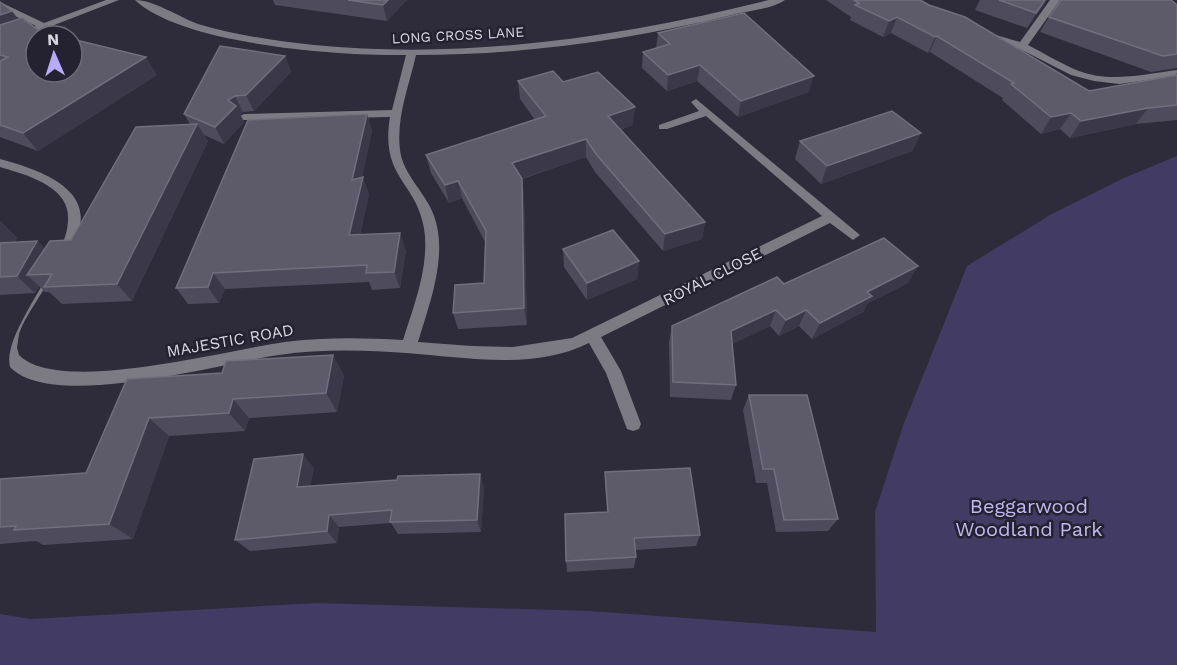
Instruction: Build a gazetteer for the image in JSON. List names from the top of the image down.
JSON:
{
  "streets": {
    "street": ["LONG CROSS LANE", "ROYAL CLOSE", "MAJESTIC ROAD"]
  },
  "crossings": [
    ["ROYAL CLOSE", "MAJESTIC ROAD"]
  ],
  "parks": ["Beggarwood Woodland Park"],
  "north": "top"
}
